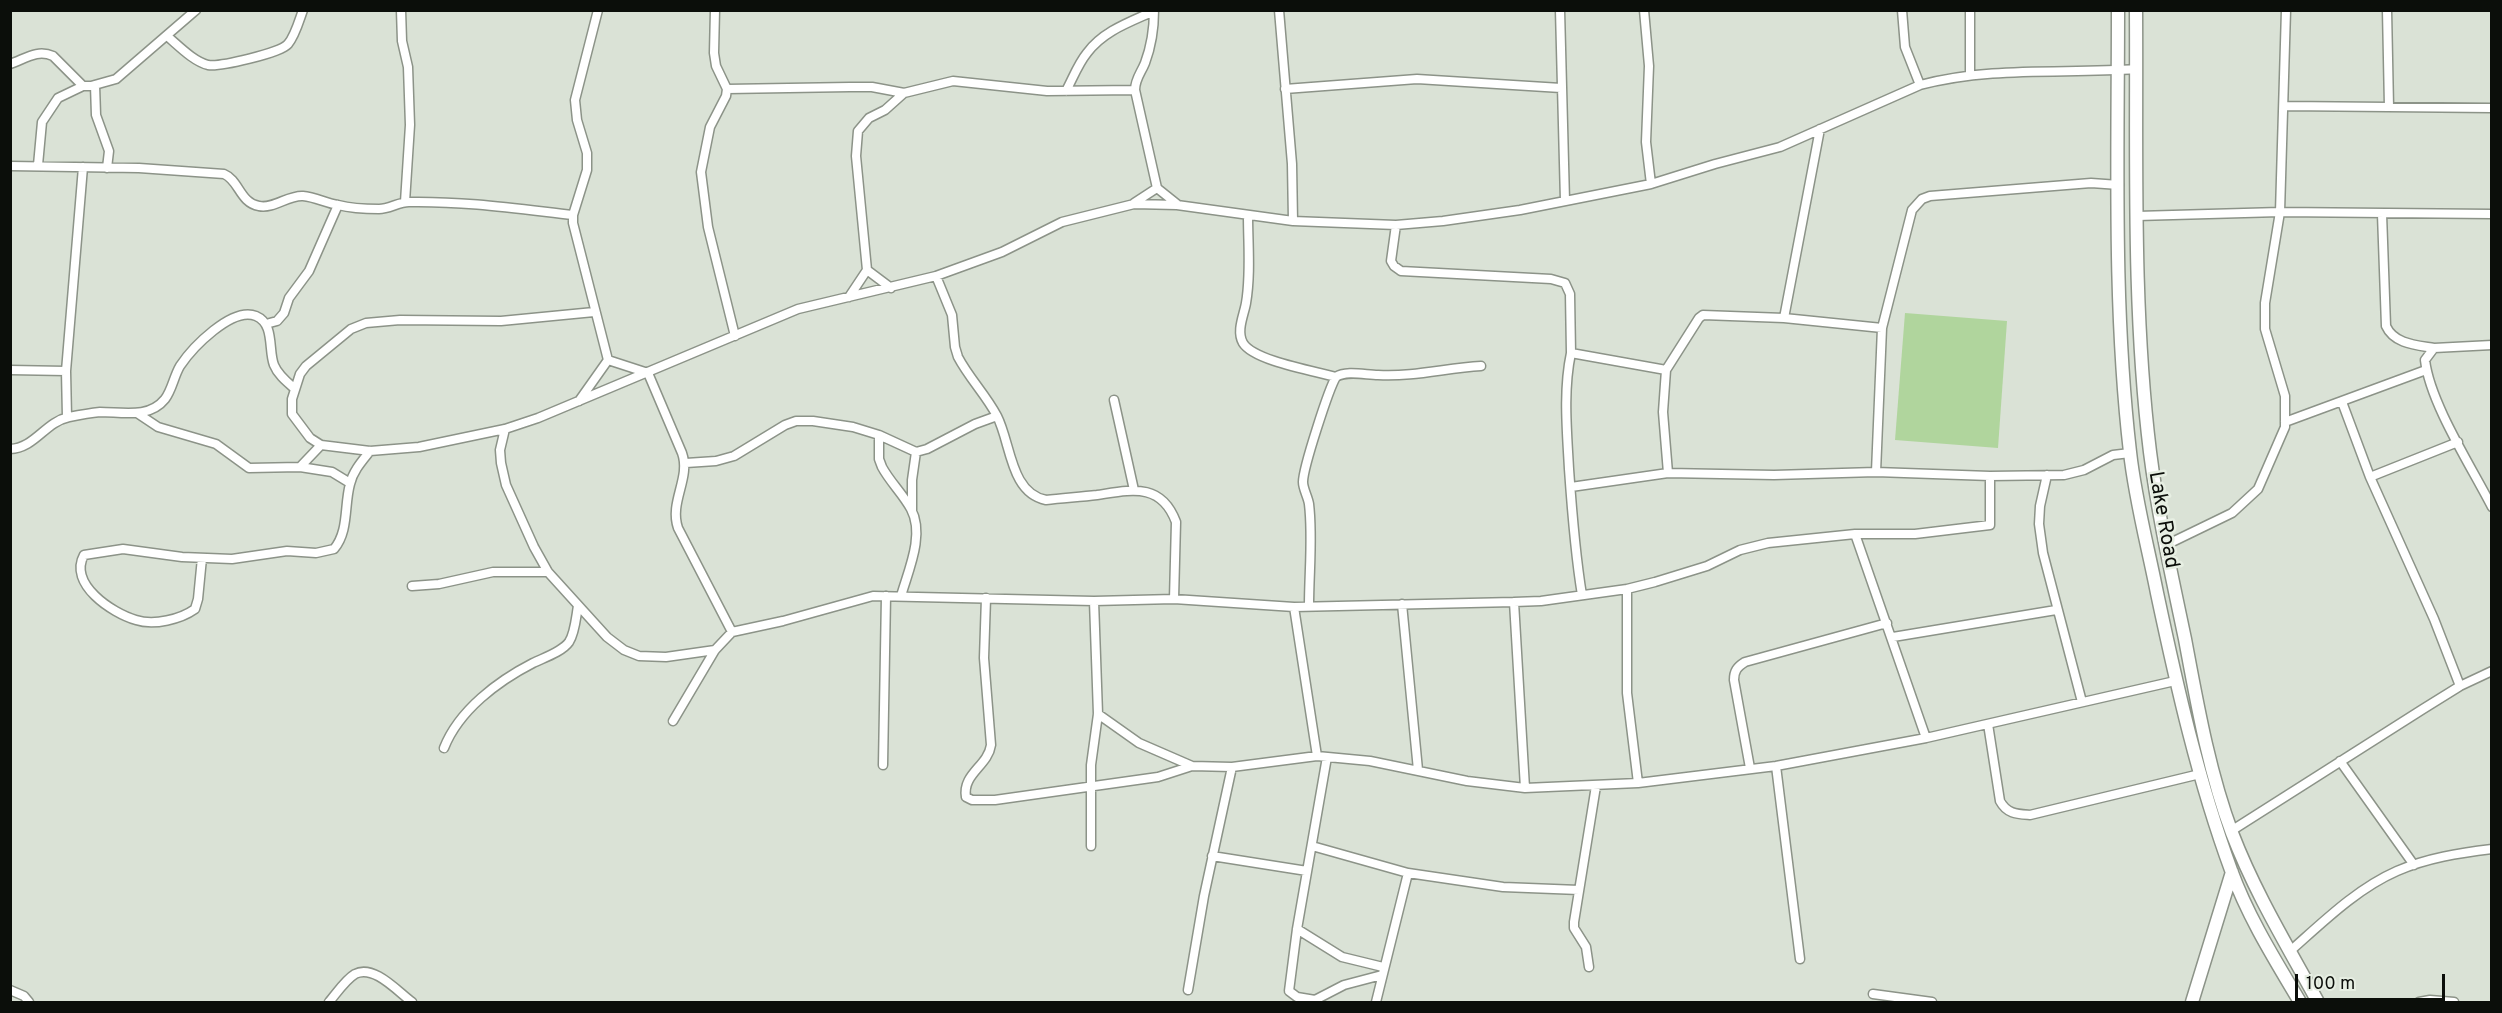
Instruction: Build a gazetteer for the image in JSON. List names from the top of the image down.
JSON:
{
  "streets": {
    "main road": ["Lake Road"]
  },
  "scale_bar": "100 m"
}
